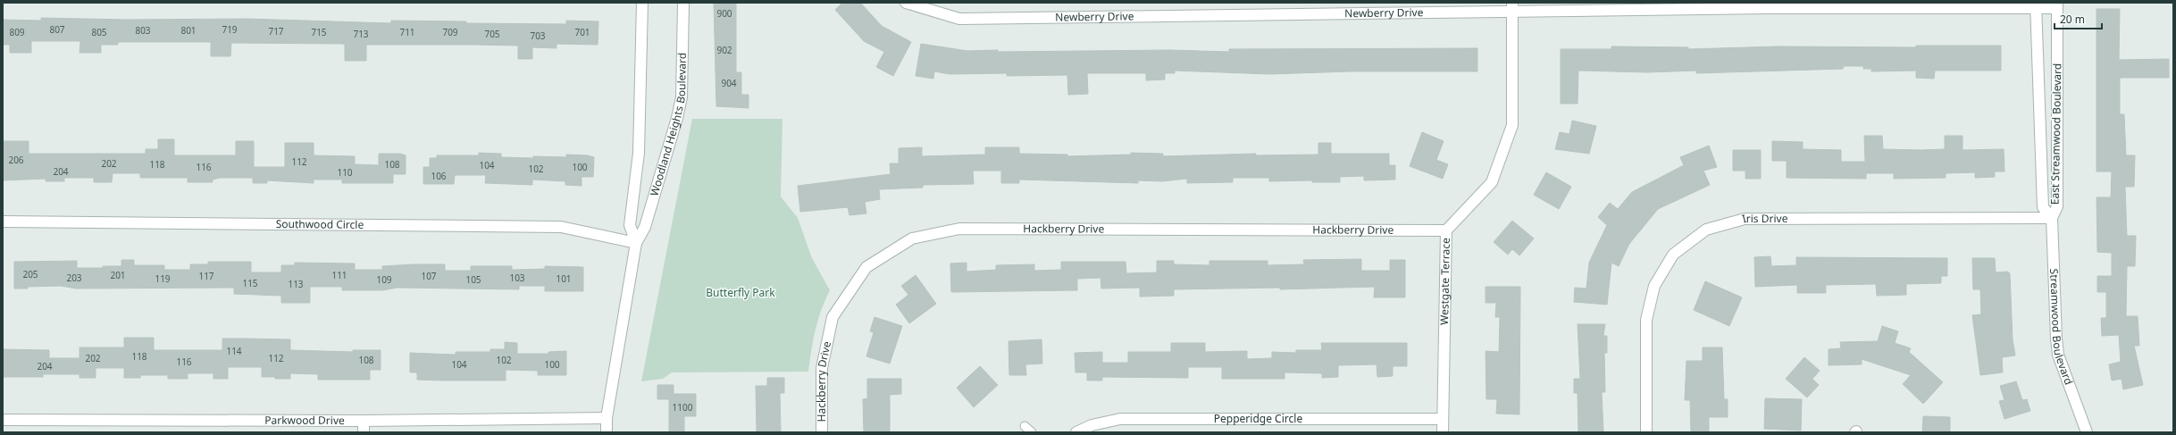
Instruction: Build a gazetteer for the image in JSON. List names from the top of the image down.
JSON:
{
  "streets": {
    "street": [
      "Newberry Drive",
      "Woodland Heights Boulevard",
      "East Streamwood Boulevard",
      "Iris Drive",
      "Southwood Circle",
      "Hackberry Drive",
      "Westgate Terrace",
      "Streamwood Boulevard",
      "Pepperidge Circle",
      "Parkwood Drive"
    ]
  },
  "crossings": [
    ["Newberry Drive", "East Streamwood Boulevard"],
    ["Newberry Drive", "Westgate Terrace"],
    ["Woodland Heights Boulevard", "Southwood Circle"],
    ["Woodland Heights Boulevard", "Parkwood Drive"],
    ["East Streamwood Boulevard", "Iris Drive"],
    ["East Streamwood Boulevard", "Streamwood Boulevard"],
    ["Iris Drive", "Streamwood Boulevard"],
    ["Hackberry Drive", "Westgate Terrace"],
    ["Westgate Terrace", "Pepperidge Circle"]
  ],
  "parks": ["Butterfly Park"],
  "house_numbers": [
    "900",
    "807",
    "719",
    "803",
    "801",
    "717",
    "809",
    "805",
    "715",
    "711",
    "709",
    "701",
    "713",
    "705",
    "703",
    "902",
    "904",
    "206",
    "112",
    "202",
    "118",
    "108",
    "104",
    "116",
    "100",
    "102",
    "204",
    "110",
    "106",
    "205",
    "201",
    "111",
    "117",
    "107",
    "203",
    "103",
    "119",
    "101",
    "109",
    "105",
    "115",
    "113",
    "114",
    "118",
    "202",
    "112",
    "108",
    "102",
    "116",
    "104",
    "100",
    "204",
    "1100"
  ],
  "scale_bar": "20 m"
}
